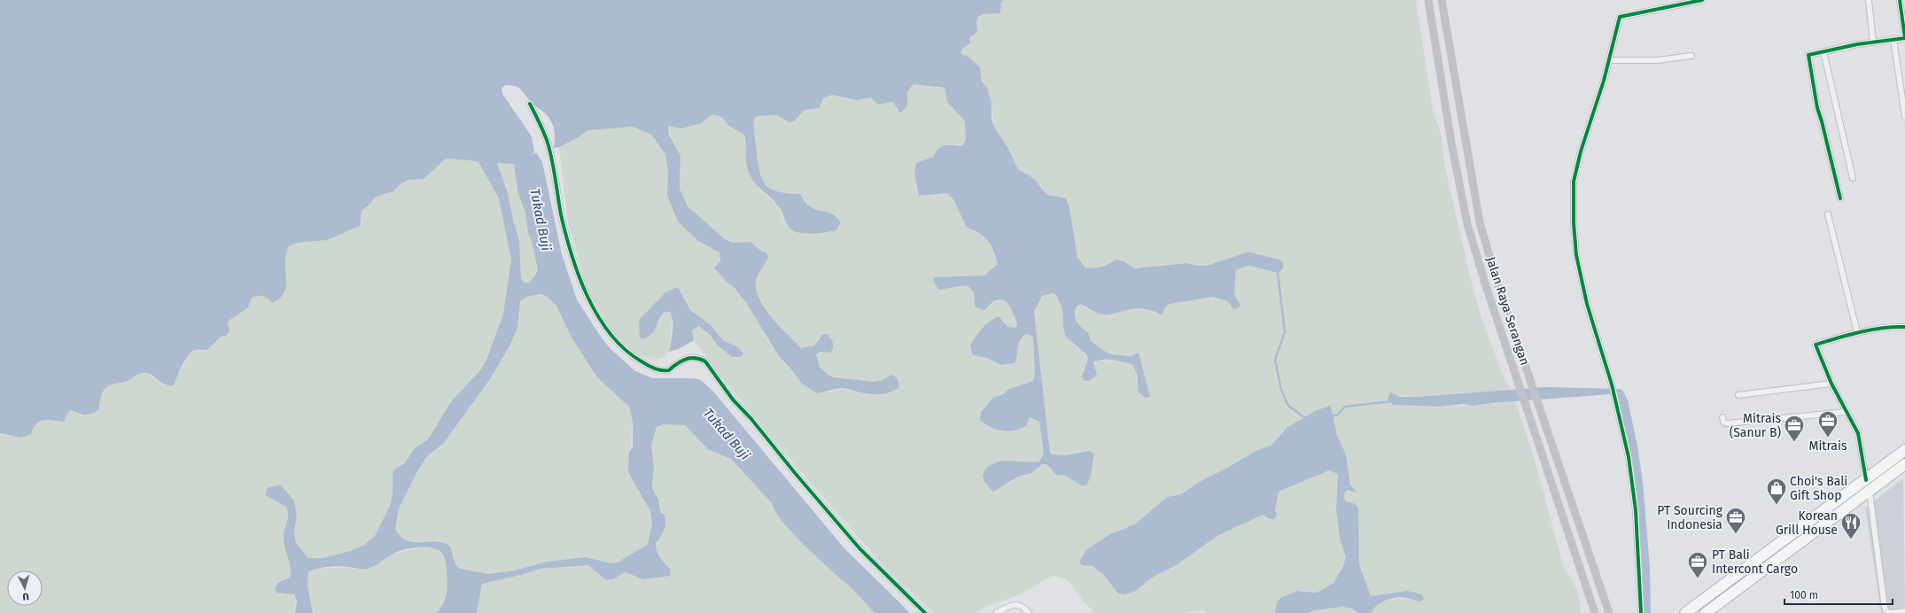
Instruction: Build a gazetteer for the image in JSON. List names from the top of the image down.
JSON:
{
  "streets": {
    "street": ["Jalan Raya Serangan"]
  },
  "water": ["Tukad Buji"],
  "places": {
    "office": [
      "Mitrais",
      "Mitrais (Sanur B)",
      "PT Sourcing Indonesia",
      "PT Bali Intercont Cargo"
    ],
    "shop": ["Choi's Bali Gift Shop"],
    "restaurant": ["Korean Grill House"]
  },
  "scale_bar": "100 m",
  "north": "bottom"
}
